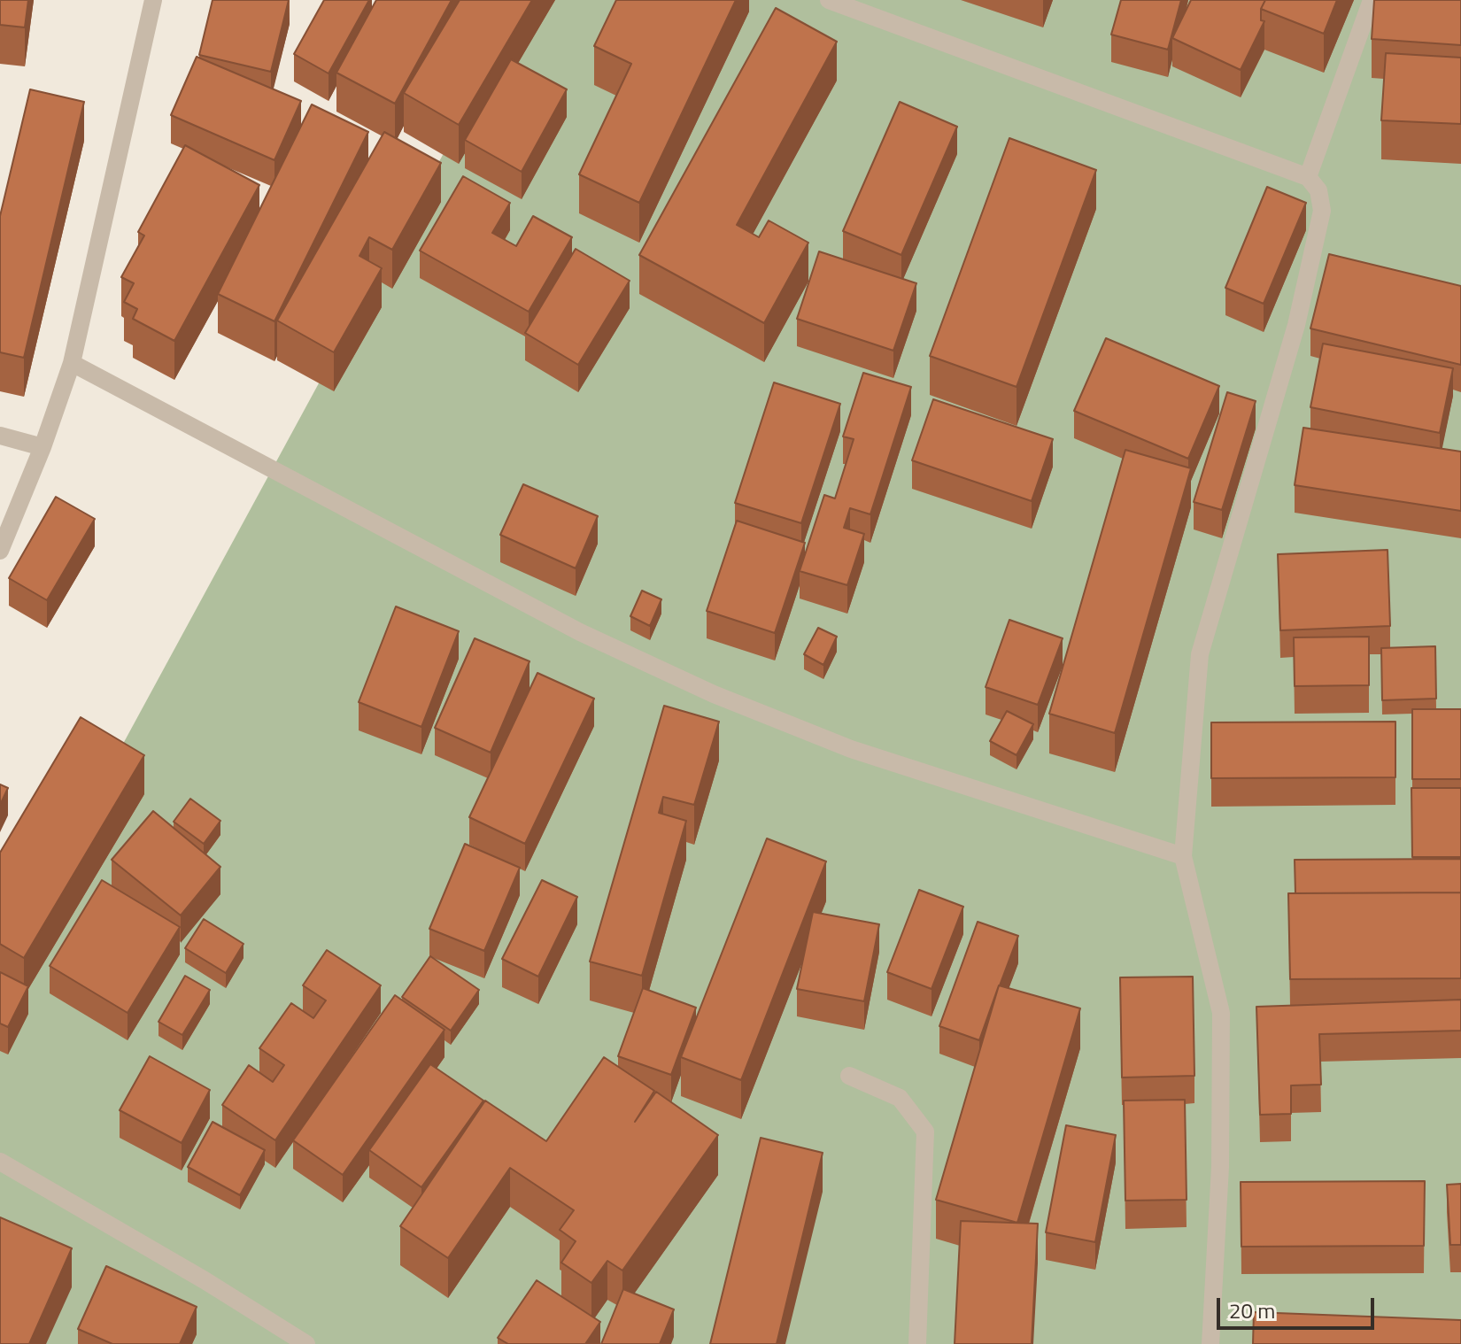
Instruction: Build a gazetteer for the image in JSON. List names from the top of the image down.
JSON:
{
  "scale_bar": "20 m"
}
